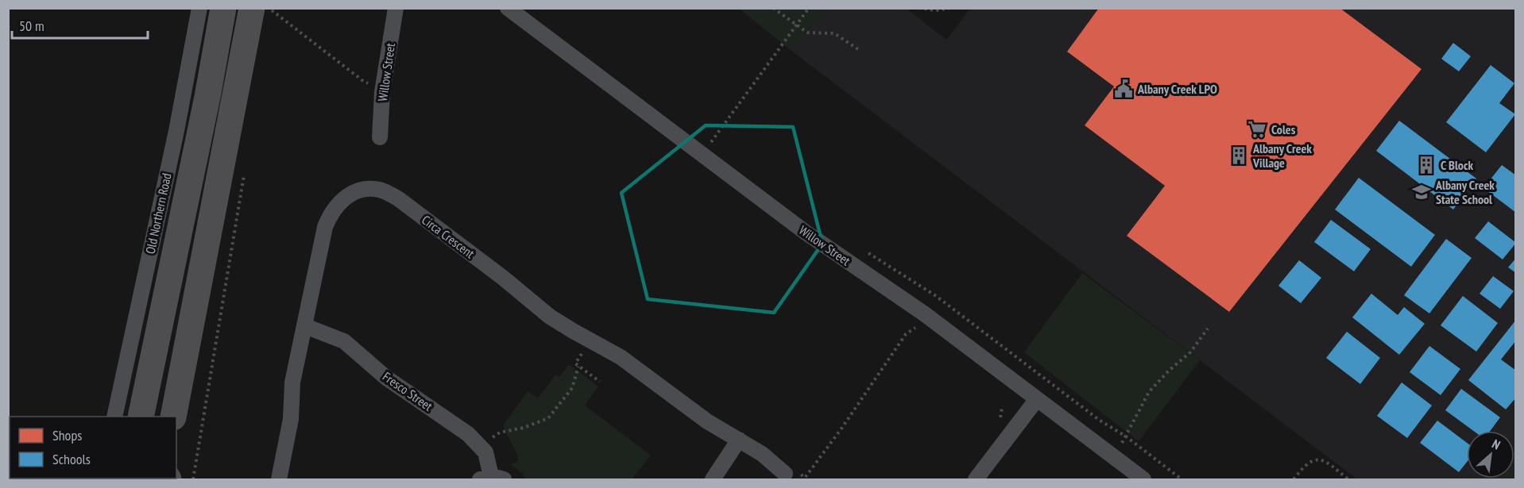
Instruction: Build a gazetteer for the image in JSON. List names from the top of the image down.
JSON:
{
  "streets": {
    "highway": ["Old Northern Road"],
    "street": ["Willow Street", "Circa Crescent", "Fresco Street"]
  },
  "crossings": [
    ["Circa Crescent", "Fresco Street"]
  ],
  "places": {
    "public building": ["Albany Creek LPO"],
    "supermarket": ["Coles"],
    "building": ["Albany Creek Village", "C Block"],
    "school or university": ["Albany Creek State School"]
  },
  "legend": ["Shops", "Schools"],
  "scale_bar": "50 m",
  "north": "top right"
}
